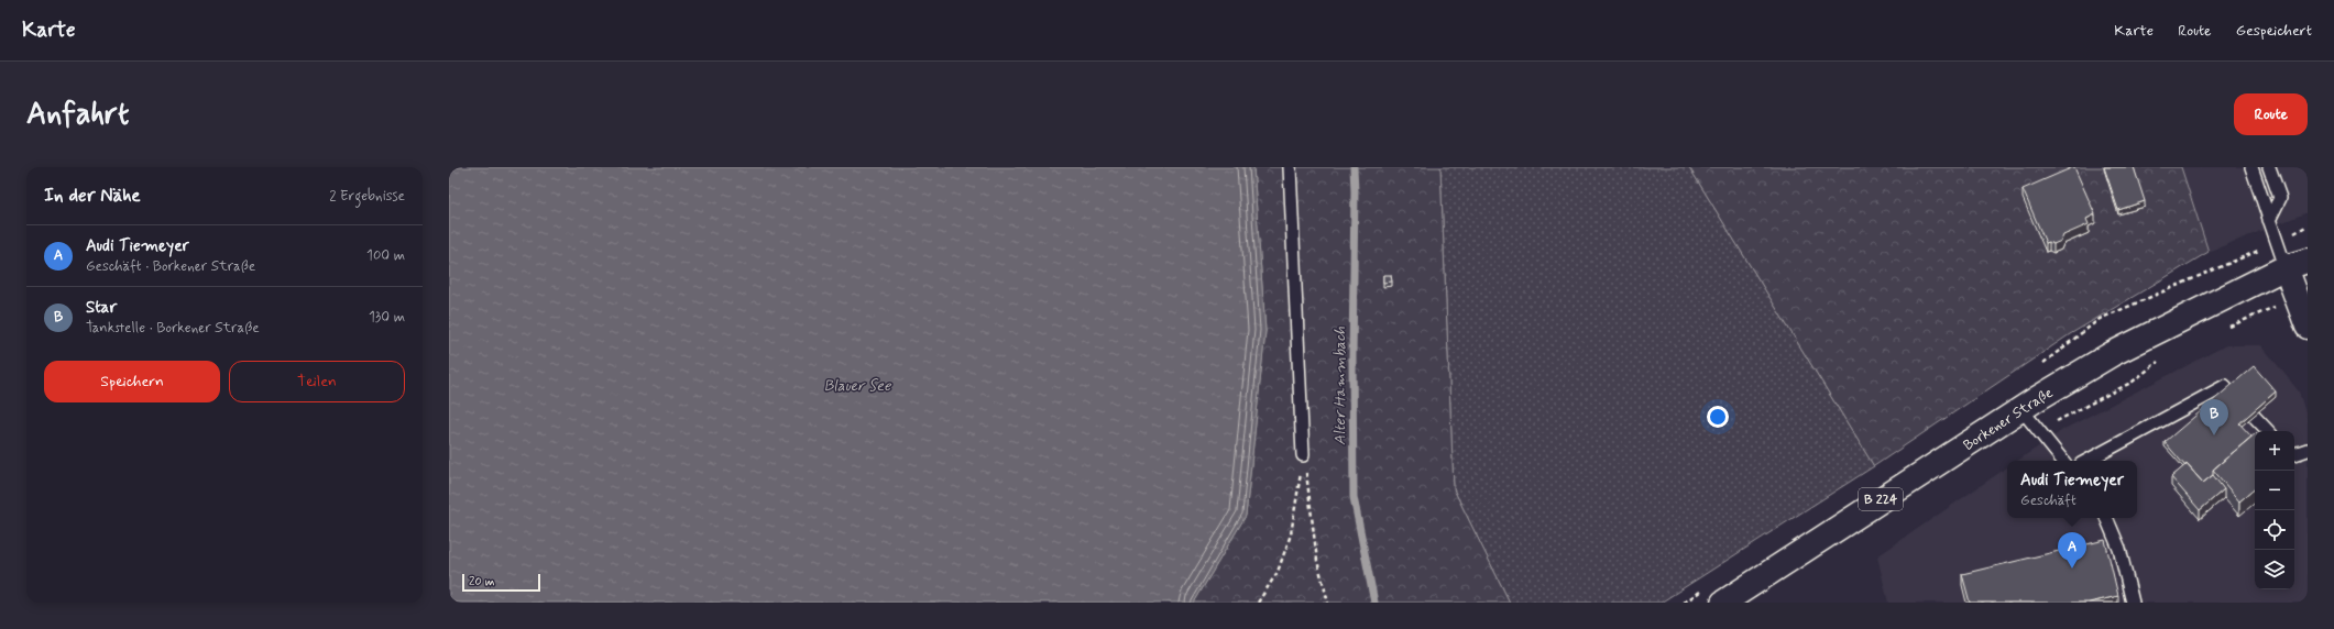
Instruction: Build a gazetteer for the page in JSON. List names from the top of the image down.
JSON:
{
  "streets": {
    "main road": ["Borkener Straße", "B 224"]
  },
  "water": ["Blauer See", "Alter Hammbach"],
  "scale_bar": "20 m",
  "page": {
    "header": "Karte",
    "nav": ["Karte", "Route", "Gespeichert"],
    "buttons": [
      "Route",
      ["Speichern", "Teilen"]
    ],
    "title": "Anfahrt",
    "heading": ["In der Nähe", "2 Ergebnisse"],
    "list": [
      {
        "mark": "A",
        "name": "Audi Tiemeyer",
        "note": "Geschäft · Borkener Straße",
        "value": "100 m"
      },
      {
        "mark": "B",
        "name": "Star",
        "note": "Tankstelle · Borkener Straße",
        "value": "130 m"
      }
    ],
    "pins": ["B", "A"],
    "map_buttons": ["+", "−"],
    "popup": ["Audi Tiemeyer", "Geschäft"],
    "scale": "20 m"
  }
}
